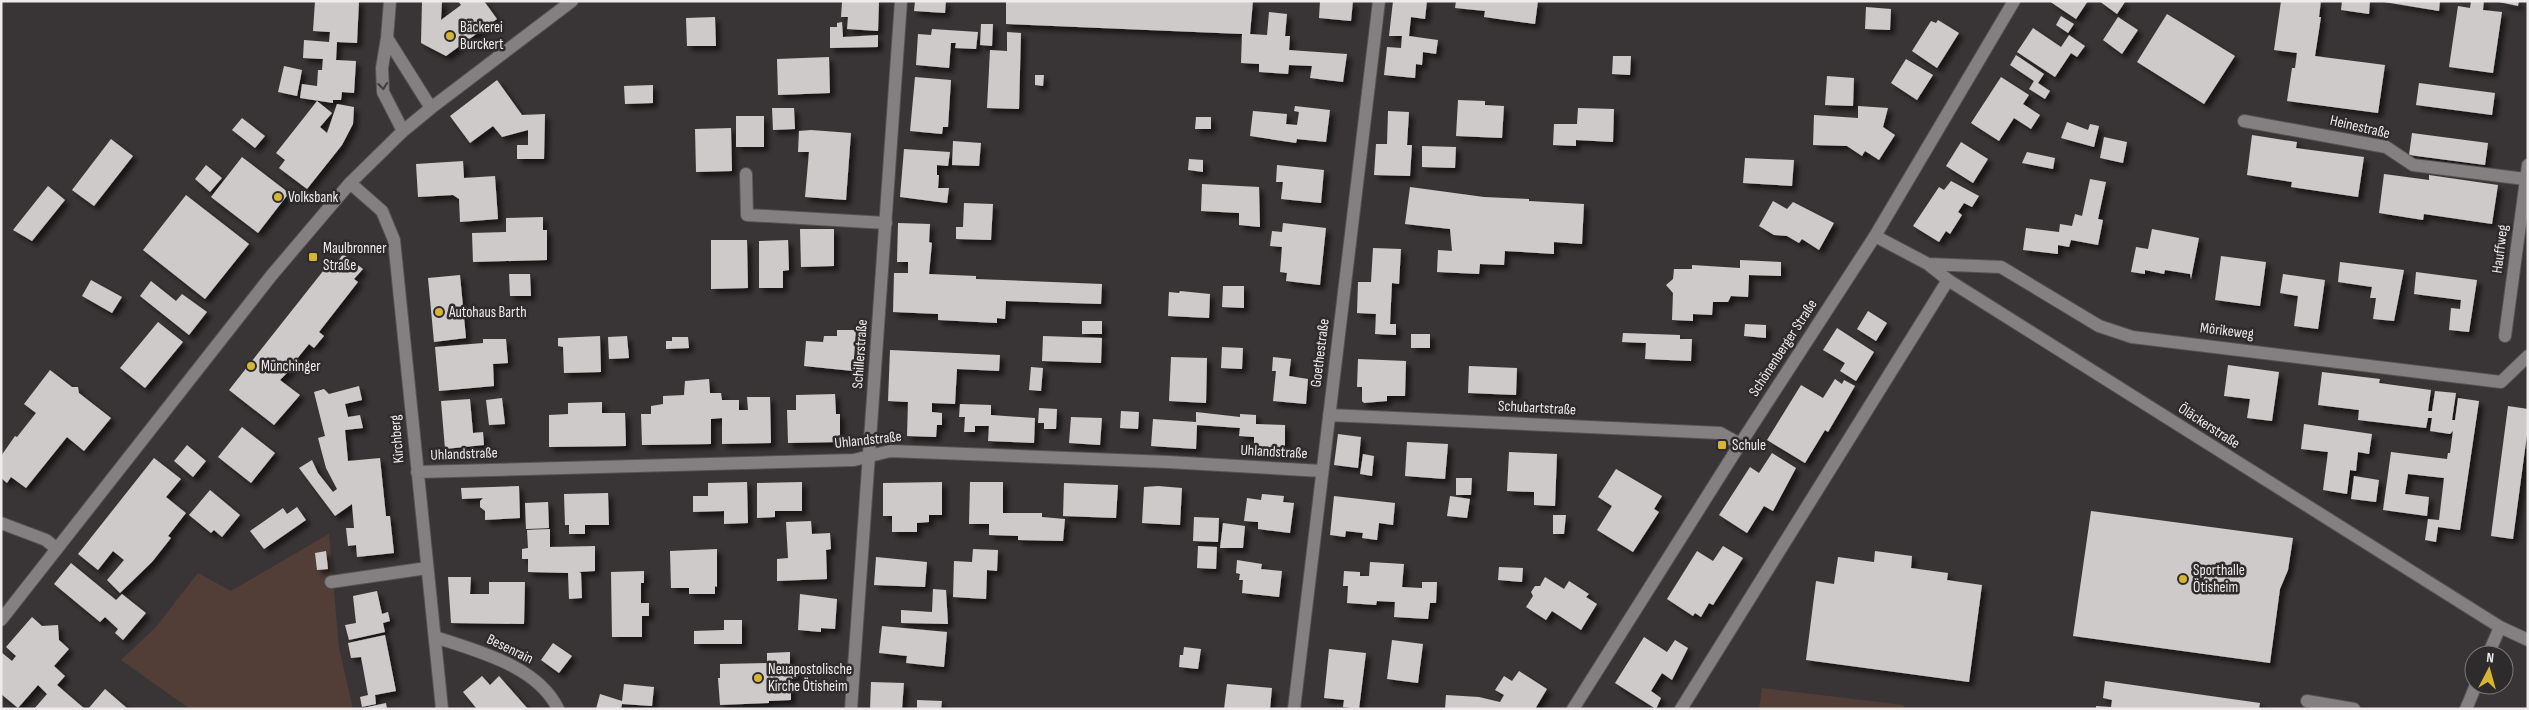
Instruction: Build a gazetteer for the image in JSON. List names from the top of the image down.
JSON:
{
  "streets": {
    "street": [
      "Heinestraße",
      "Hauffweg",
      "Mörikeweg",
      "Schönenberger Straße",
      "Goethestraße",
      "Schillerstraße",
      "Schubartstraße",
      "Öläckerstraße",
      "Kirchberg",
      "Uhlandstraße",
      "Besenrain"
    ]
  },
  "crossings": [
    ["Heinestraße", "Hauffweg"],
    ["Mörikeweg", "Öläckerstraße"],
    ["Schönenberger Straße", "Schubartstraße"],
    ["Schönenberger Straße", "Öläckerstraße"],
    ["Goethestraße", "Schubartstraße"],
    ["Goethestraße", "Uhlandstraße"],
    ["Schillerstraße", "Uhlandstraße"],
    ["Kirchberg", "Uhlandstraße"],
    ["Kirchberg", "Besenrain"]
  ],
  "places": {
    "other": [
      "Bäckerei Burckert",
      "Volksbank",
      "Autohaus Barth",
      "Münchinger",
      "Sporthalle Ötisheim",
      "Neuapostolische Kirche Ötisheim"
    ],
    "transit": ["Maulbronner Straße", "Schule"]
  },
  "north": "top"
}
